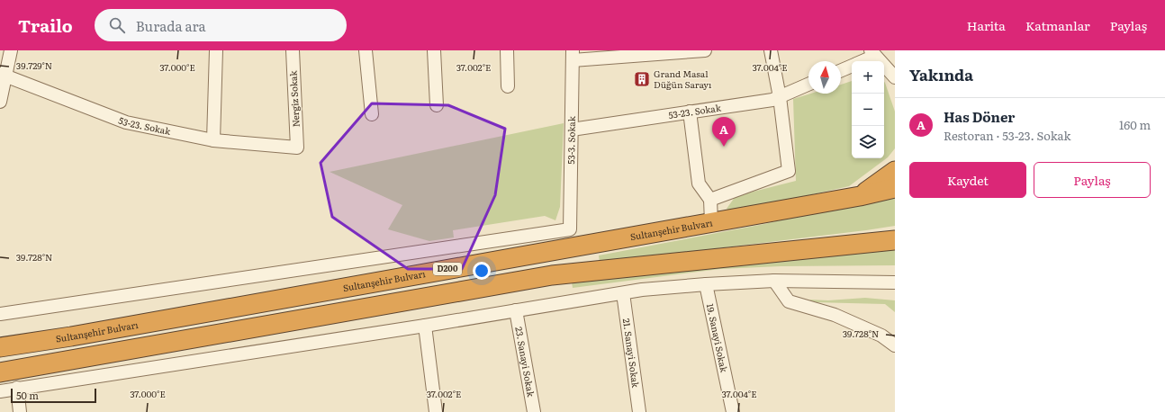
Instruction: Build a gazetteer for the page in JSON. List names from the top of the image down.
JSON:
{
  "streets": {
    "highway": ["Sultanşehir Bulvarı", "D200"],
    "street": [
      "Nergiz Sokak",
      "53-23. Sokak",
      "53-3. Sokak",
      "19. Sanayi Sokak",
      "21. Sanayi Sokak",
      "23. Sanayi Sokak"
    ]
  },
  "crossings": [
    ["Nergiz Sokak", "53-23. Sokak"],
    ["53-23. Sokak", "53-3. Sokak"]
  ],
  "places": {
    "building": ["Grand Masal Düğün Sarayı"]
  },
  "scale_bar": "50 m",
  "north": "top",
  "page": {
    "header": "Trailo",
    "search": "Burada ara",
    "nav": ["Harita", "Katmanlar", "Paylaş"],
    "heading": "Yakında",
    "map_buttons": ["+", "−"],
    "list": [
      {
        "mark": "A",
        "name": "Has Döner",
        "note": "Restoran · 53-23. Sokak",
        "value": "160 m"
      }
    ],
    "pins": "A",
    "buttons": ["Kaydet", "Paylaş"],
    "scale": "50 m"
  },
  "coordinates": [
    "39.729°N",
    "37.000°E",
    "37.002°E",
    "37.004°E",
    "39.728°N"
  ]
}
